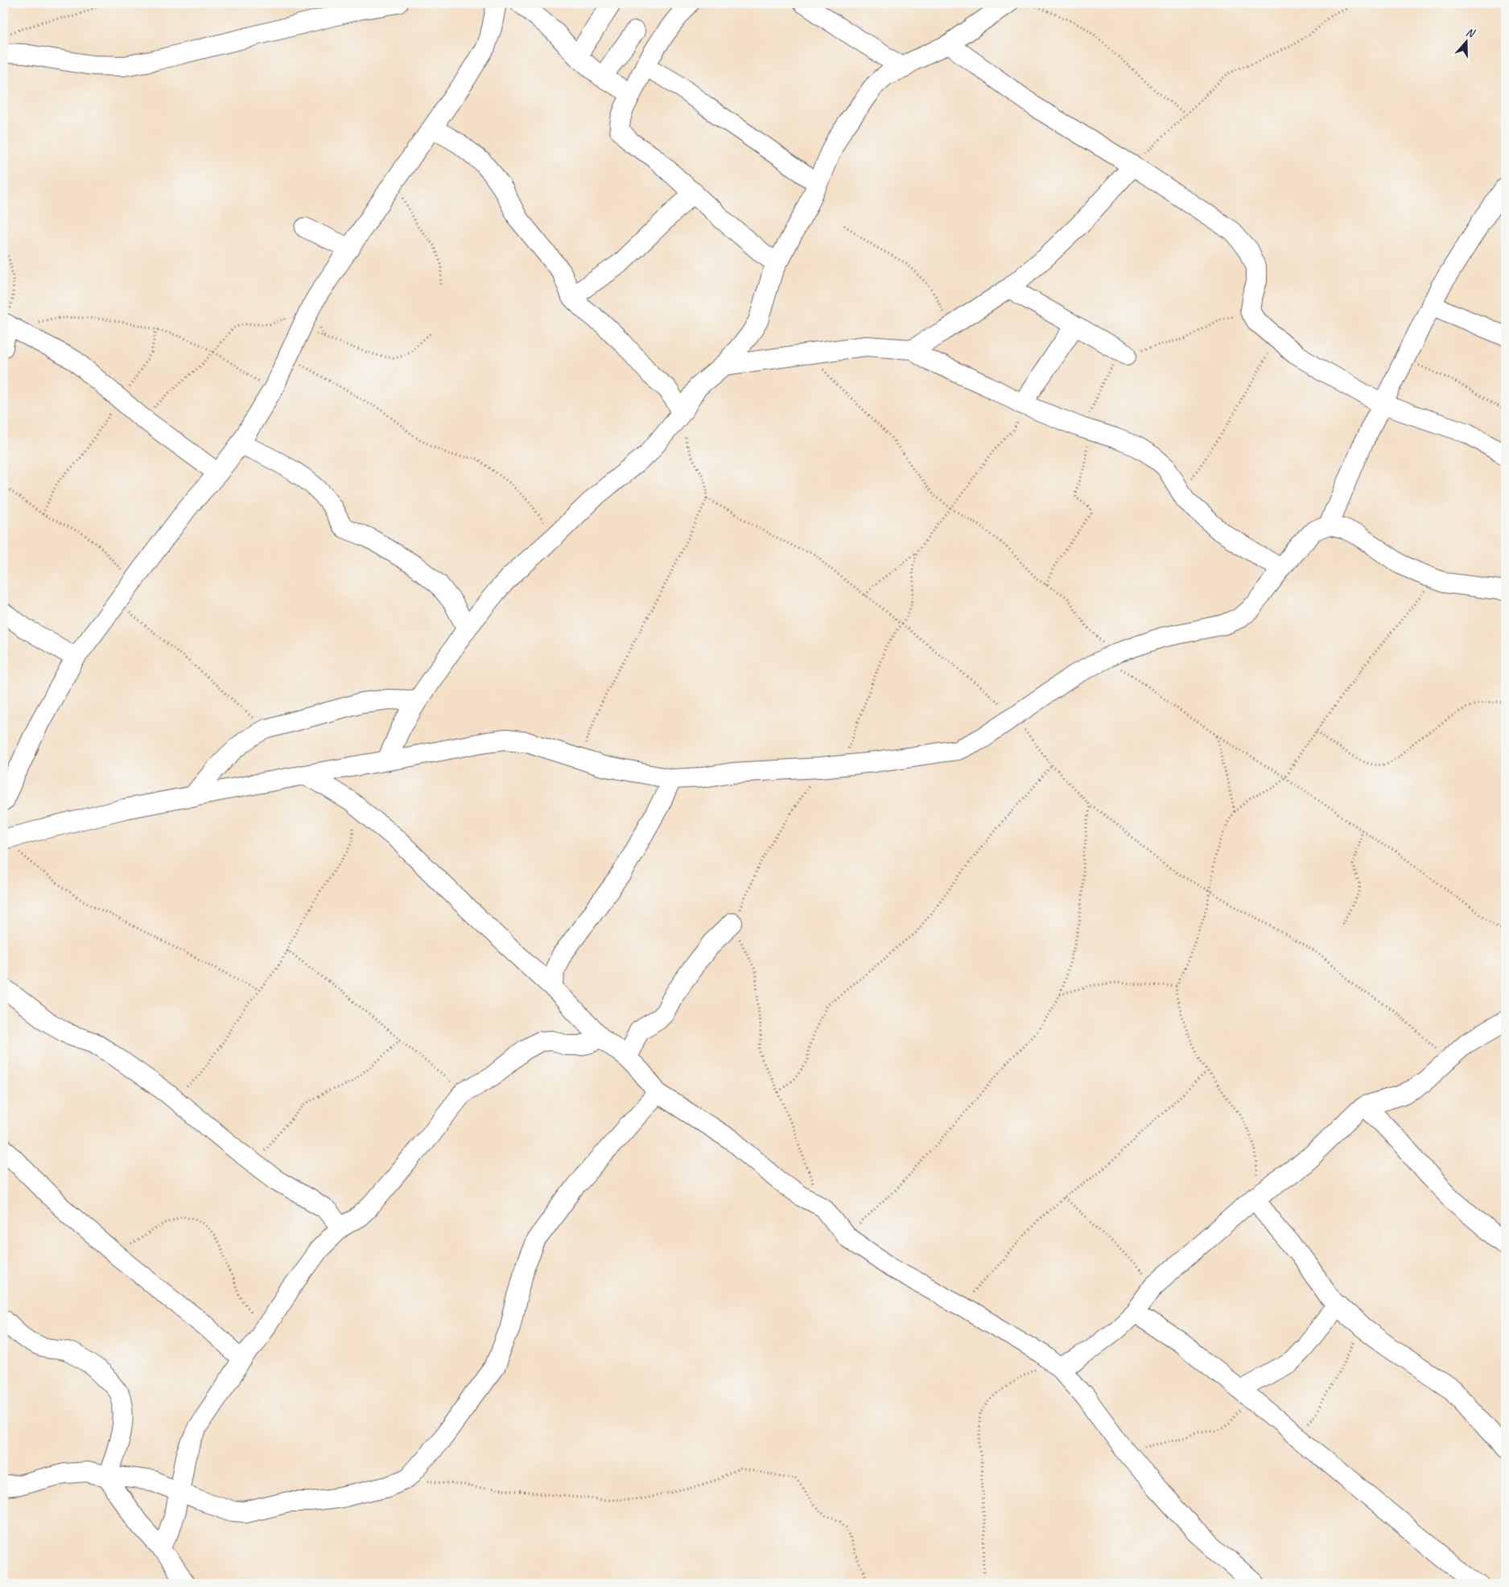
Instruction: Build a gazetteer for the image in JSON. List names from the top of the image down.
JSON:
{
  "north": "top"
}
